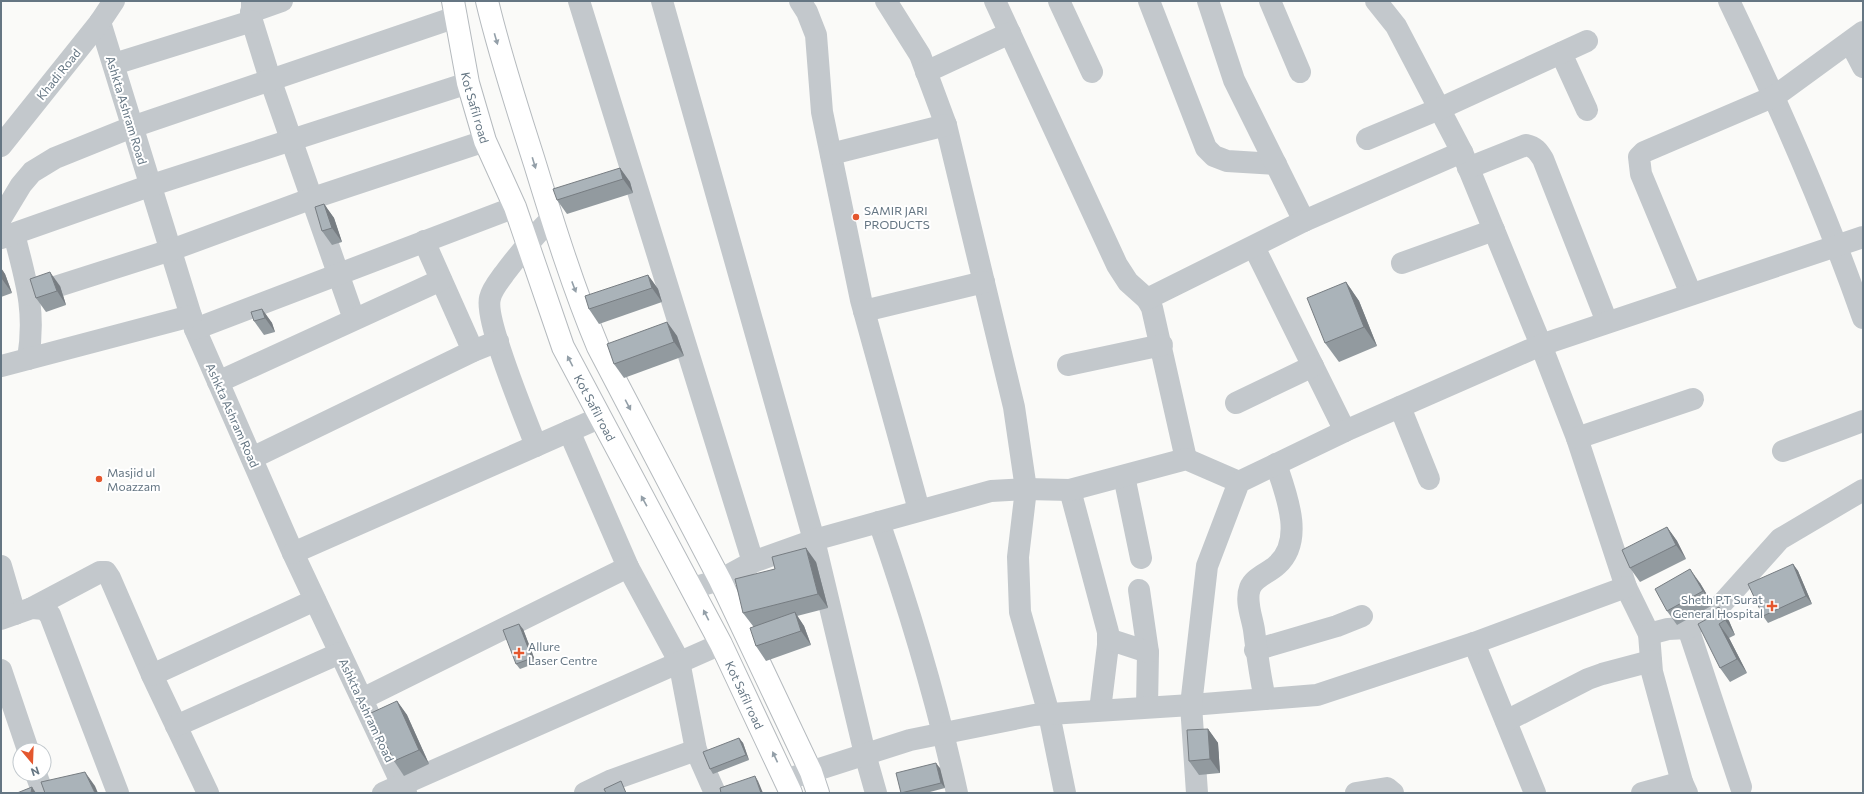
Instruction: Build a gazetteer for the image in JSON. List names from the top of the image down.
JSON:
{
  "streets": {
    "main road": ["Kot Safil road"],
    "street": ["Khadi Road", "Ashkta Ashram Road"]
  },
  "crossings": [
    ["Khadi Road", "Ashkta Ashram Road"]
  ],
  "places": {
    "other": ["SAMIR JARI PRODUCTS", "Masjid ul Moazzam"],
    "health": ["Sheth P.T Surat General Hospital", "Allure Laser Centre"]
  },
  "north": "bottom"
}
